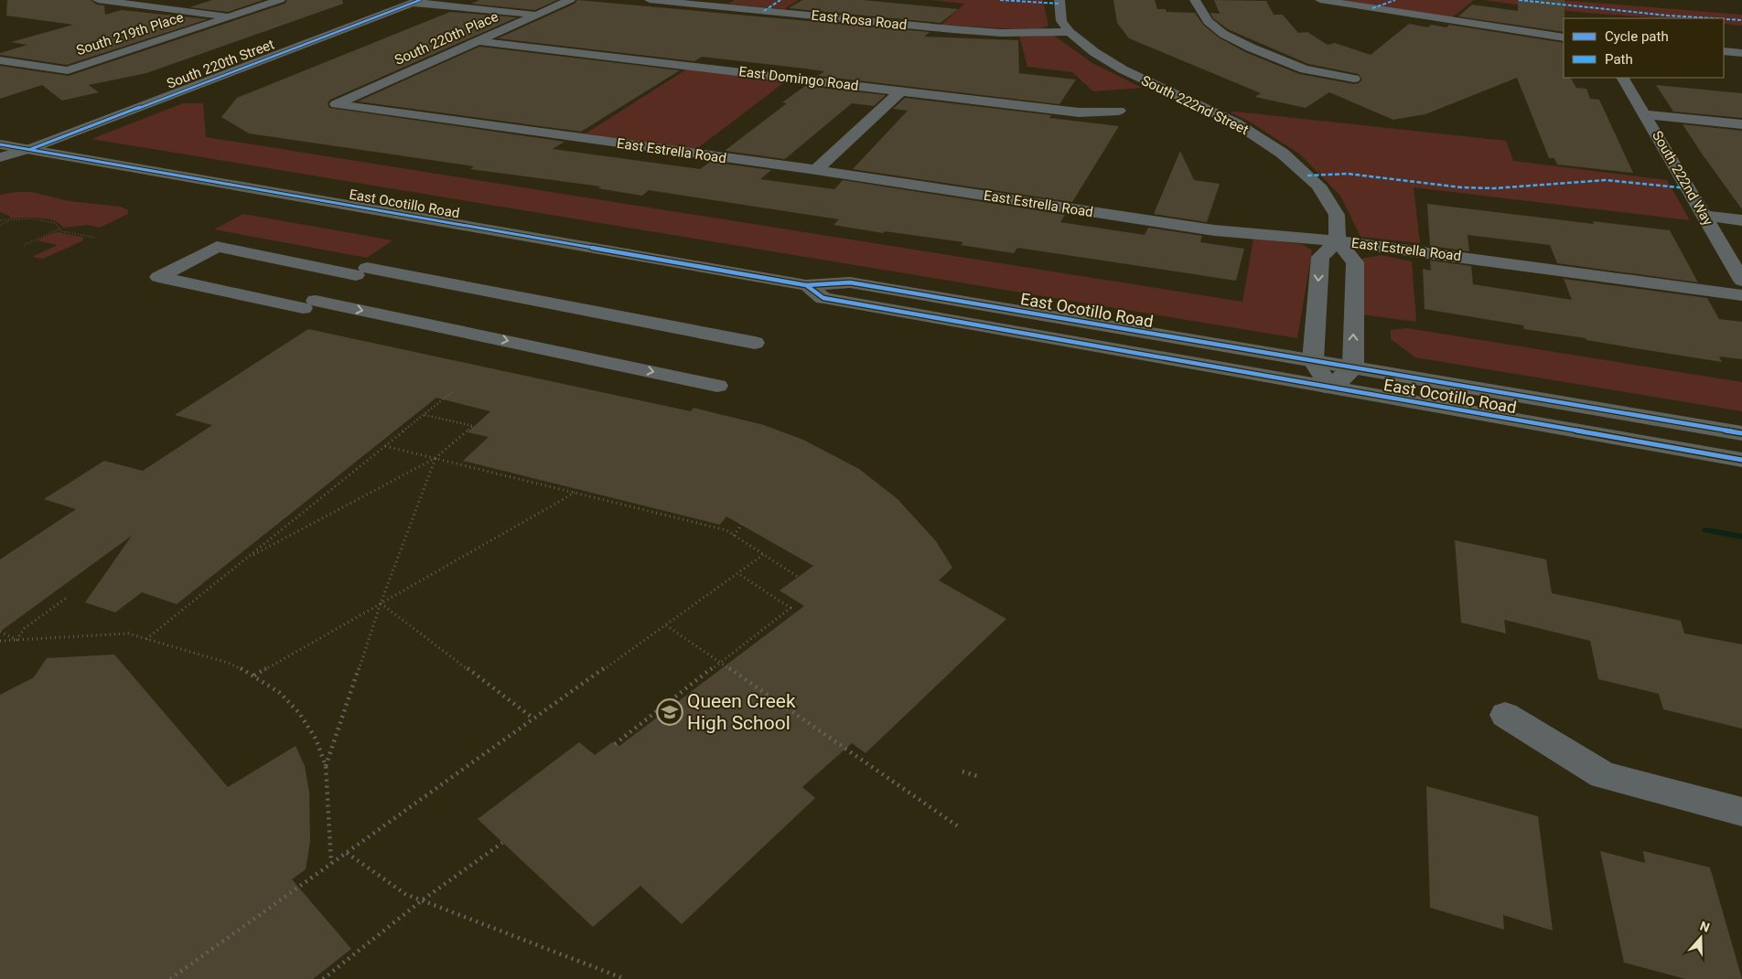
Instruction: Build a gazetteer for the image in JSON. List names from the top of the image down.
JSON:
{
  "streets": {
    "main road": ["East Ocotillo Road"],
    "street": [
      "East Rosa Road",
      "South 219th Place",
      "South 220th Place",
      "South 220th Street",
      "East Domingo Road",
      "South 222nd Street",
      "East Estrella Road",
      "South 222nd Way"
    ]
  },
  "crossings": [
    ["East Rosa Road", "South 222nd Street"],
    ["South 220th Place", "East Domingo Road"],
    ["South 220th Place", "East Estrella Road"],
    ["South 220th Street", "East Ocotillo Road"],
    ["South 222nd Street", "East Estrella Road"]
  ],
  "places": {
    "school or university": ["Queen Creek High School"]
  },
  "legend": ["Cycle path", "Path"],
  "north": "top"
}
